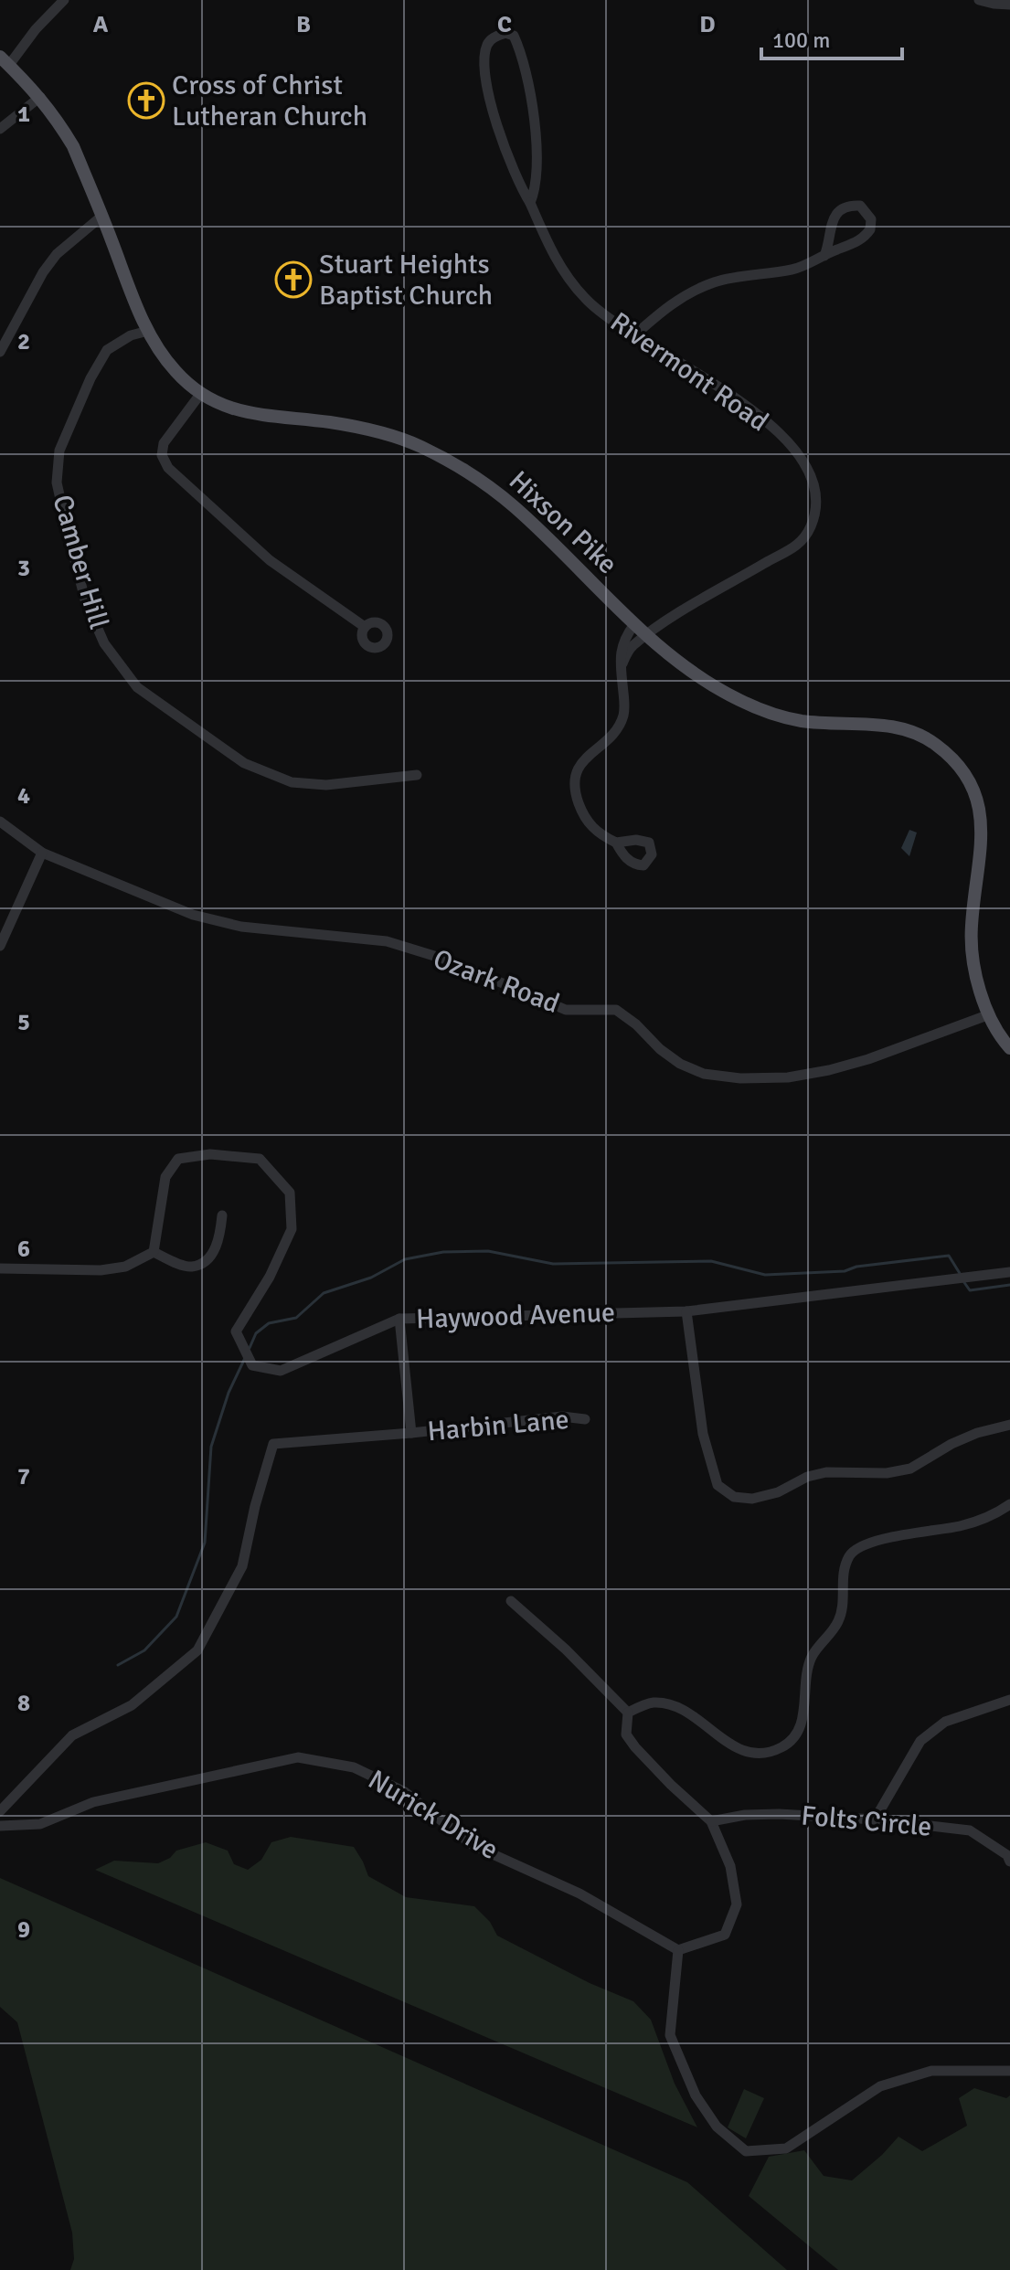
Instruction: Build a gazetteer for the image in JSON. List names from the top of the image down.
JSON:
{
  "streets": {
    "main road": ["Hixson Pike"],
    "street": [
      "Rivermont Road",
      "Camber Hill",
      "Ozark Road",
      "Haywood Avenue",
      "Harbin Lane",
      "Nurick Drive",
      "Folts Circle"
    ]
  },
  "crossings": [
    ["Rivermont Road", "Hixson Pike"],
    ["Hixson Pike", "Camber Hill"],
    ["Hixson Pike", "Ozark Road"]
  ],
  "places": {
    "church": ["Cross of Christ Lutheran Church", "Stuart Heights Baptist Church"]
  },
  "scale_bar": "100 m",
  "grid": {
    "columns": [
      "A",
      "B",
      "C",
      "D"
    ],
    "rows": [
      "1",
      "2",
      "3",
      "4",
      "5",
      "6",
      "7",
      "8",
      "9"
    ]
  }
}
